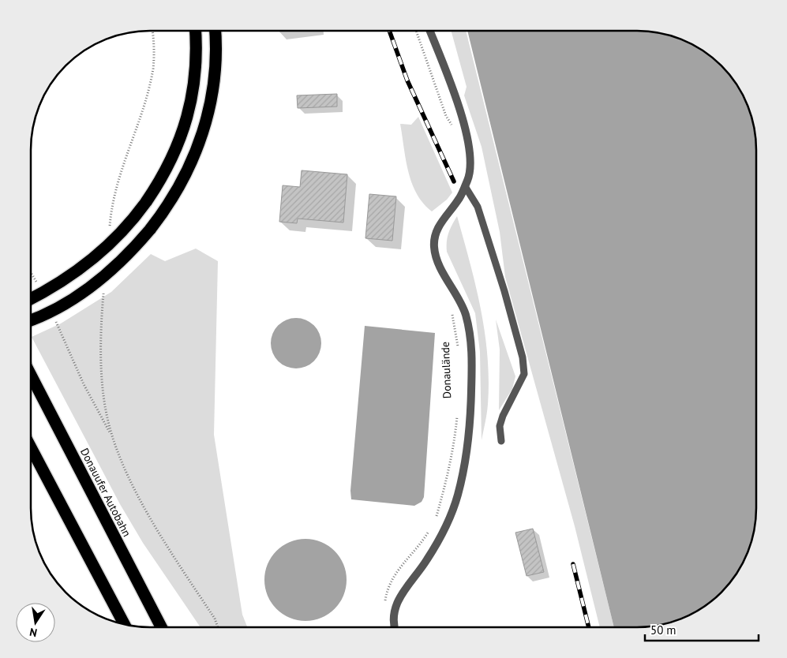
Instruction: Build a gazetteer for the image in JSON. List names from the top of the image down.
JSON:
{
  "streets": {
    "highway": ["Donauufer Autobahn"],
    "path": ["Donaulände"]
  },
  "scale_bar": "50 m",
  "north": "bottom"
}
